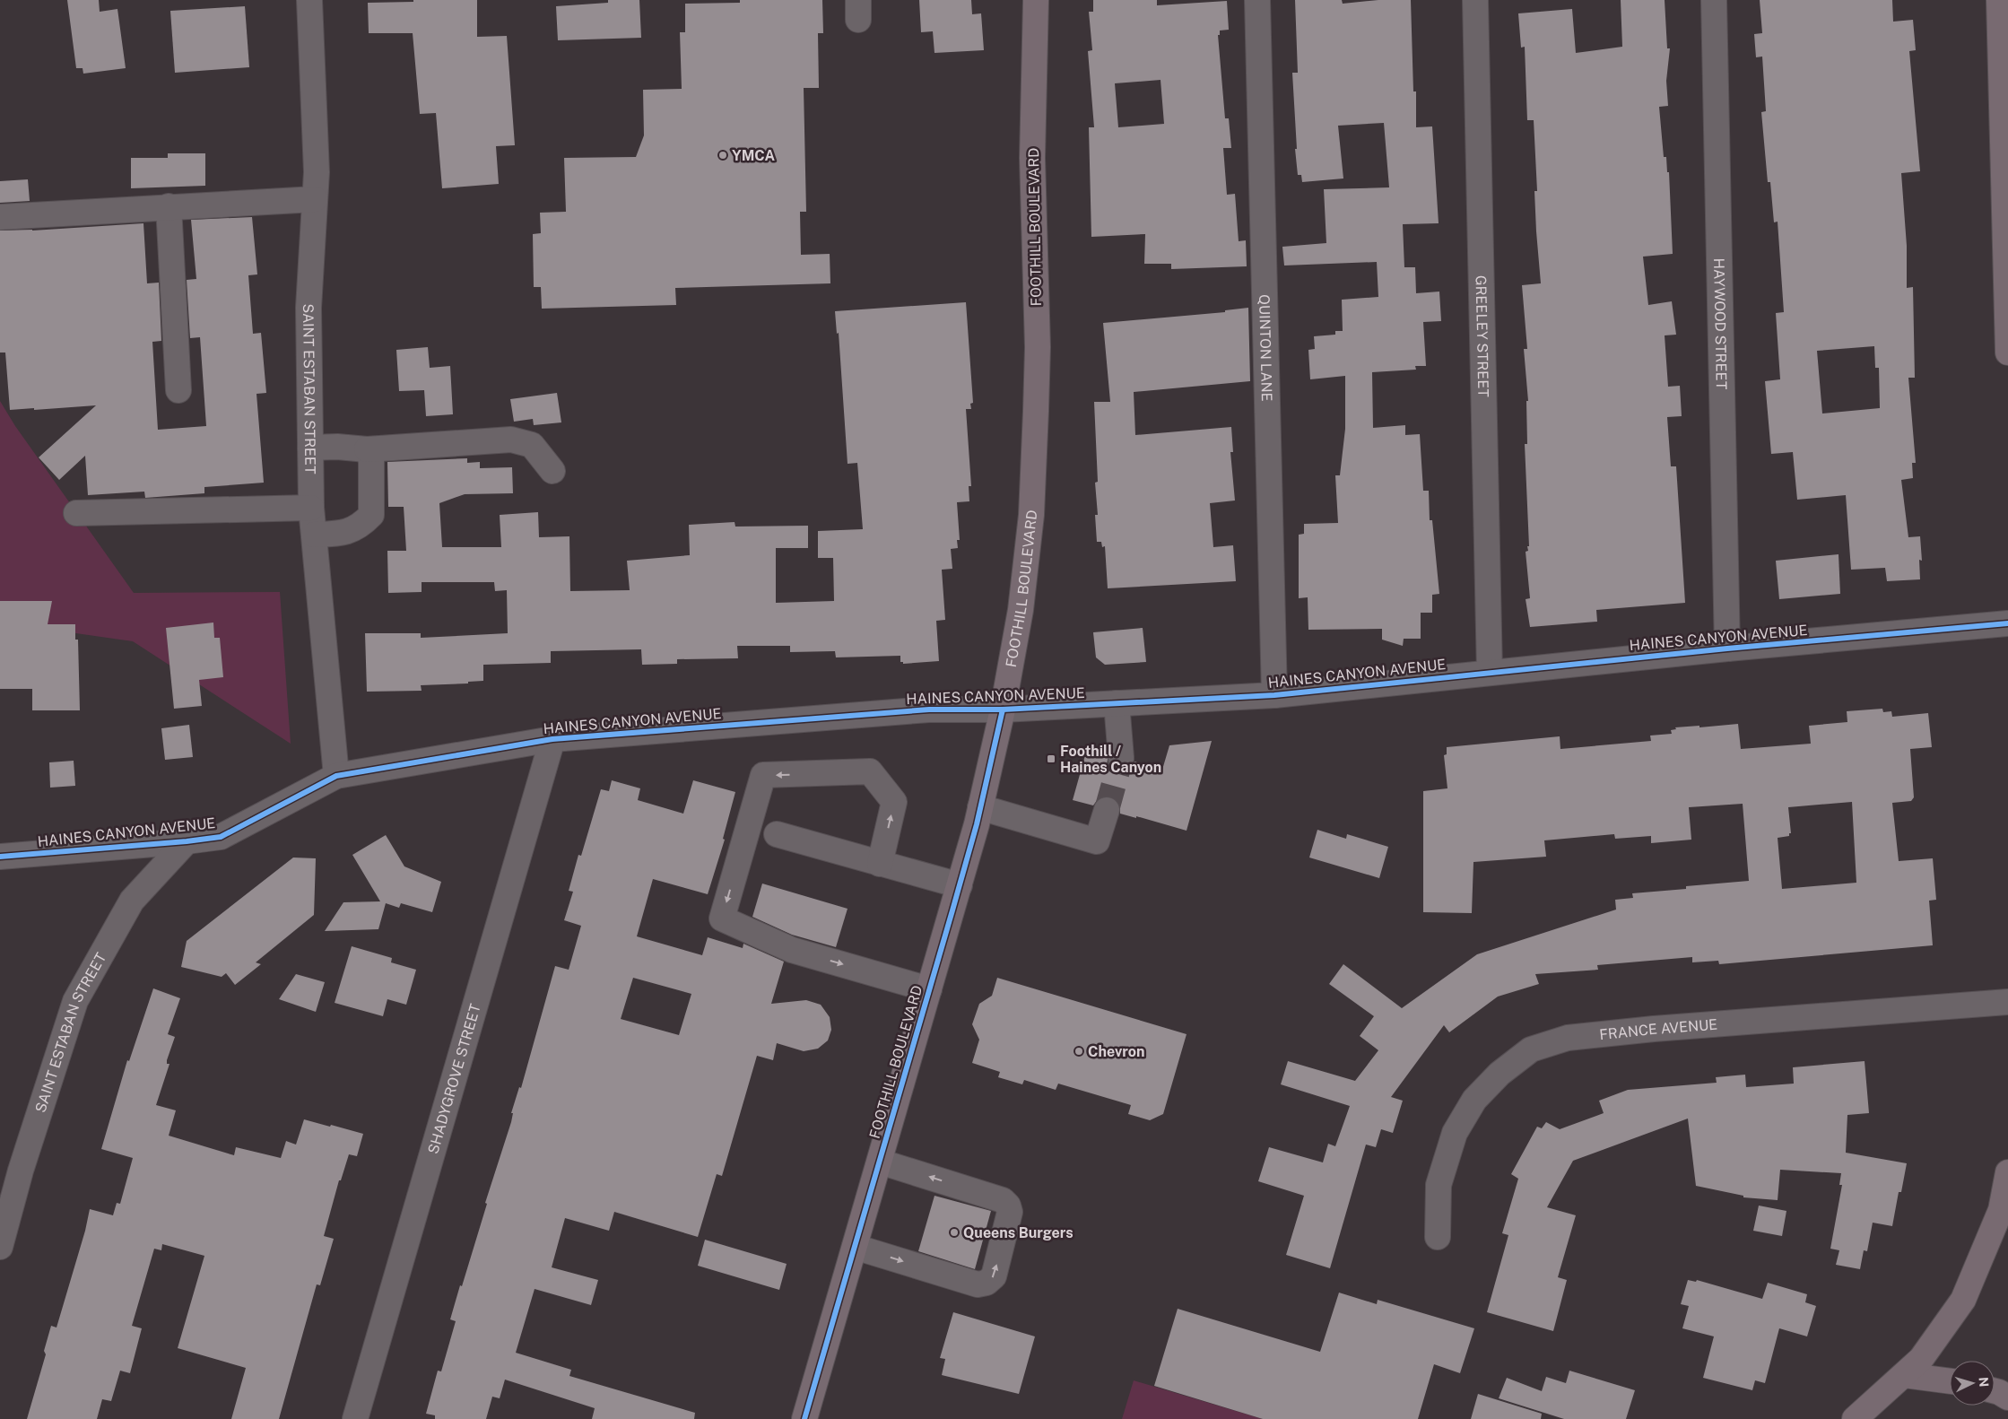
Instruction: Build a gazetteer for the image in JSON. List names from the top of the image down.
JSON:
{
  "streets": {
    "main road": ["FOOTHILL BOULEVARD"],
    "street": [
      "HAYWOOD STREET",
      "GREELEY STREET",
      "QUINTON LANE",
      "SAINT ESTABAN STREET",
      "HAINES CANYON AVENUE",
      "FRANCE AVENUE",
      "SHADYGROVE STREET"
    ]
  },
  "crossings": [
    ["FOOTHILL BOULEVARD", "HAINES CANYON AVENUE"],
    ["HAYWOOD STREET", "HAINES CANYON AVENUE"],
    ["GREELEY STREET", "HAINES CANYON AVENUE"],
    ["QUINTON LANE", "HAINES CANYON AVENUE"],
    ["SAINT ESTABAN STREET", "HAINES CANYON AVENUE"],
    ["HAINES CANYON AVENUE", "SHADYGROVE STREET"]
  ],
  "places": {
    "other": ["YMCA", "Chevron", "Queens Burgers"],
    "transit": ["Foothill / Haines Canyon"]
  },
  "north": "right"
}
